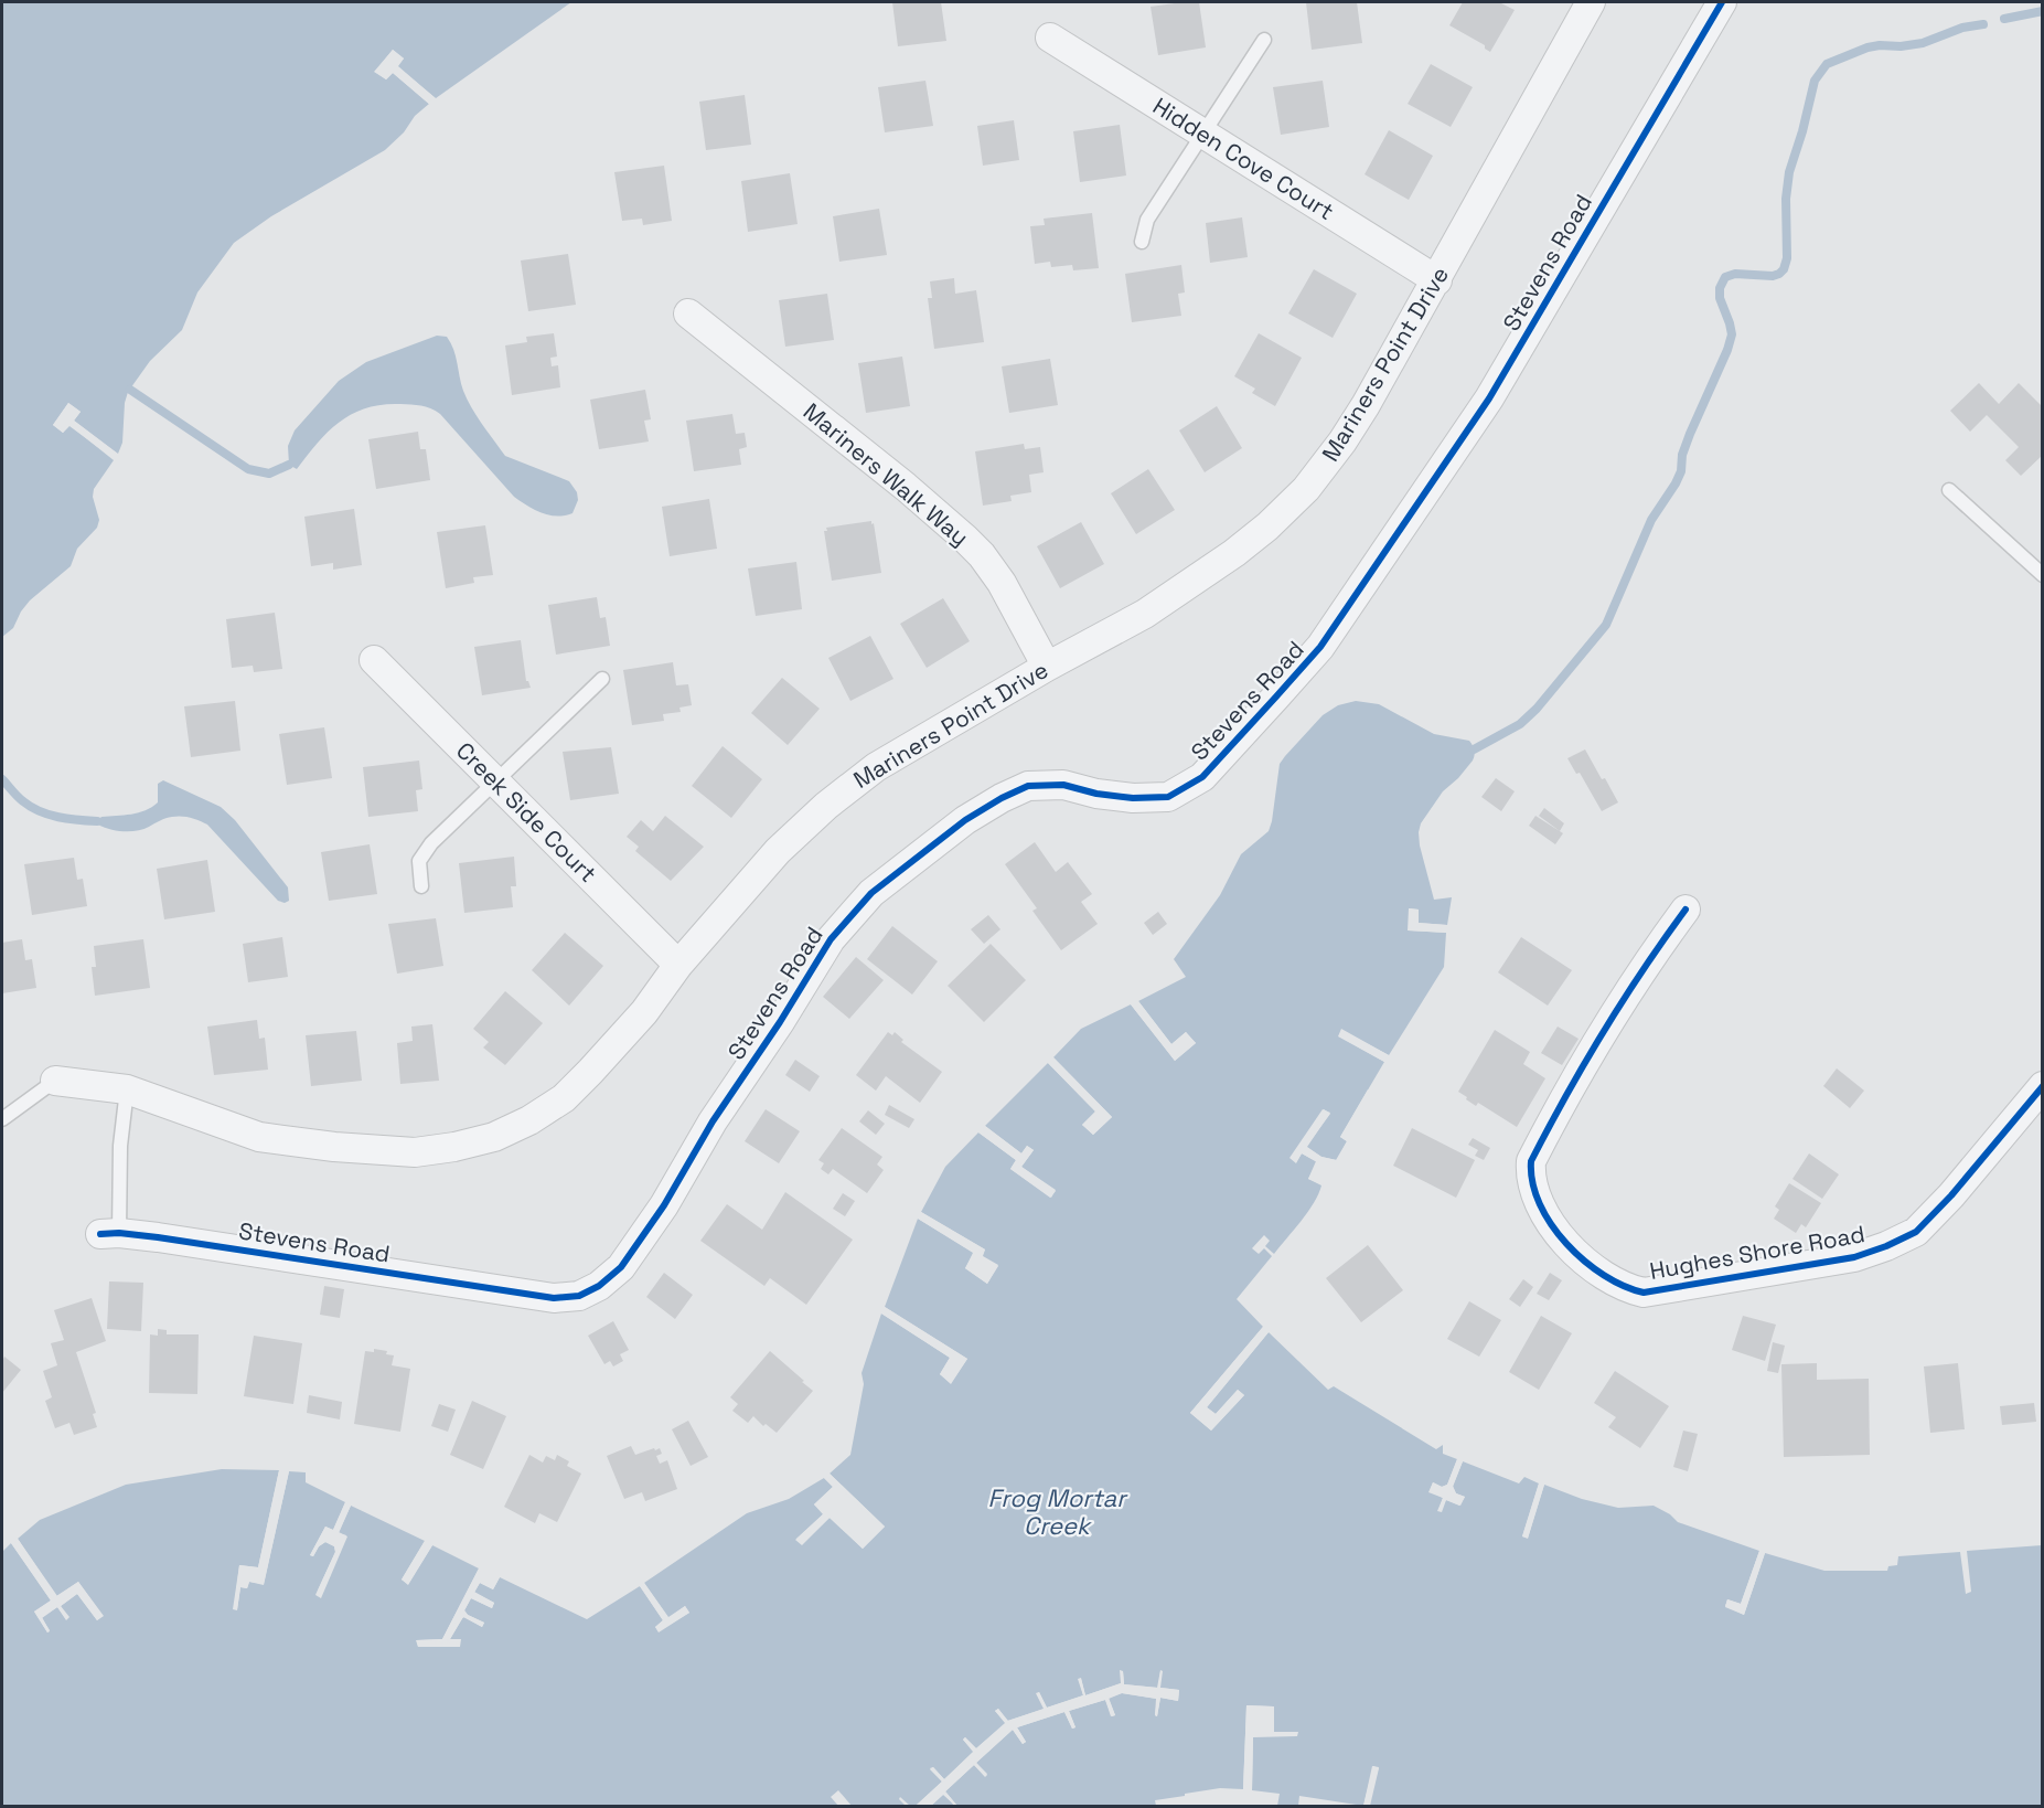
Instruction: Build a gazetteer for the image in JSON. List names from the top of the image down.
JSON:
{
  "streets": {
    "street": [
      "Hidden Cove Court",
      "Stevens Road",
      "Mariners Point Drive",
      "Mariners Walk Way",
      "Creek Side Court",
      "Hughes Shore Road"
    ]
  },
  "crossings": [
    ["Hidden Cove Court", "Mariners Point Drive"],
    ["Mariners Point Drive", "Mariners Walk Way"],
    ["Mariners Point Drive", "Creek Side Court"]
  ],
  "water": ["Frog Mortar Creek"]
}
